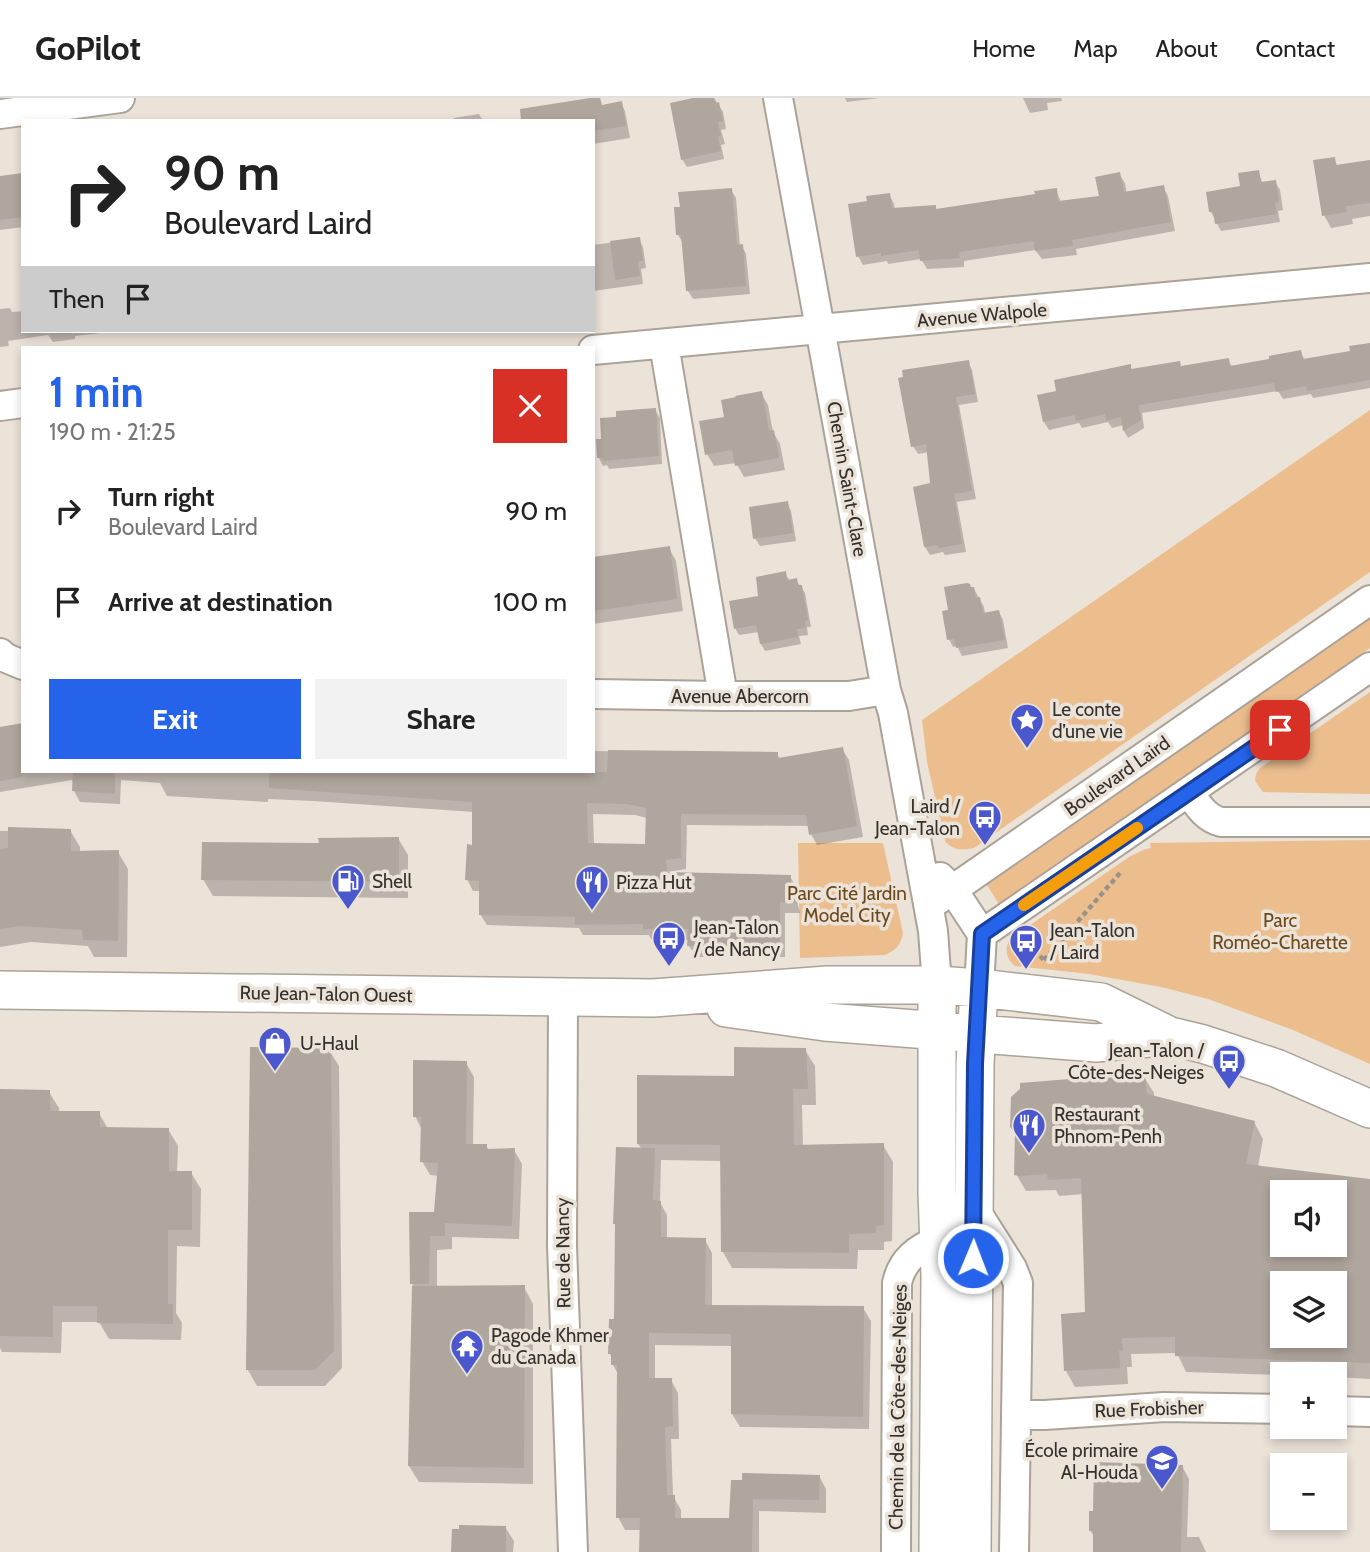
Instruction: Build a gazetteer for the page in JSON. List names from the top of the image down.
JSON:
{
  "streets": {
    "main road": ["Rue Jean-Talon Ouest", "Chemin de la Côte-des-Neiges"],
    "street": [
      "Avenue Walpole",
      "Chemin Saint-Clare",
      "Avenue Abercorn",
      "Boulevard Laird",
      "Rue de Nancy",
      "Rue Frobisher"
    ]
  },
  "crossings": [
    ["Avenue Walpole", "Chemin Saint-Clare"],
    ["Chemin Saint-Clare", "Avenue Abercorn"],
    ["Chemin Saint-Clare", "Boulevard Laird"],
    ["Rue Jean-Talon Ouest", "Rue de Nancy"],
    ["Rue Jean-Talon Ouest", "Chemin de la Côte-des-Neiges"]
  ],
  "parks": ["Parc Cité Jardin Model City", "Parc Roméo-Charette"],
  "places": {
    "place": ["Le conte d’une vie"],
    "bus stop": [
      "Laird / Jean-Talon",
      "Jean-Talon / de Nancy",
      "Jean-Talon / Laird",
      "Jean-Talon / Côte-des-Neiges"
    ],
    "fuel station": ["Shell"],
    "restaurant": ["Pizza Hut", "Restaurant Phnom-Penh"],
    "shop": ["U-Haul"],
    "temple": ["Pagode Khmer du Canada"],
    "school or university": ["École primaire Al-Houda"]
  },
  "page": {
    "header": "GoPilot",
    "nav": [
      "Home",
      "Map",
      "About",
      "Contact"
    ],
    "turn": ["90 m", "Boulevard Laird"],
    "then": "Then",
    "heading": ["1 min", "190 m · 21:25"],
    "list": [
      {
        "name": "Turn right",
        "note": "Boulevard Laird",
        "value": "90 m"
      },
      {
        "name": "Arrive at destination",
        "value": "100 m"
      }
    ],
    "buttons": ["Exit", "Share"],
    "map_buttons": ["+", "−"]
  }
}
